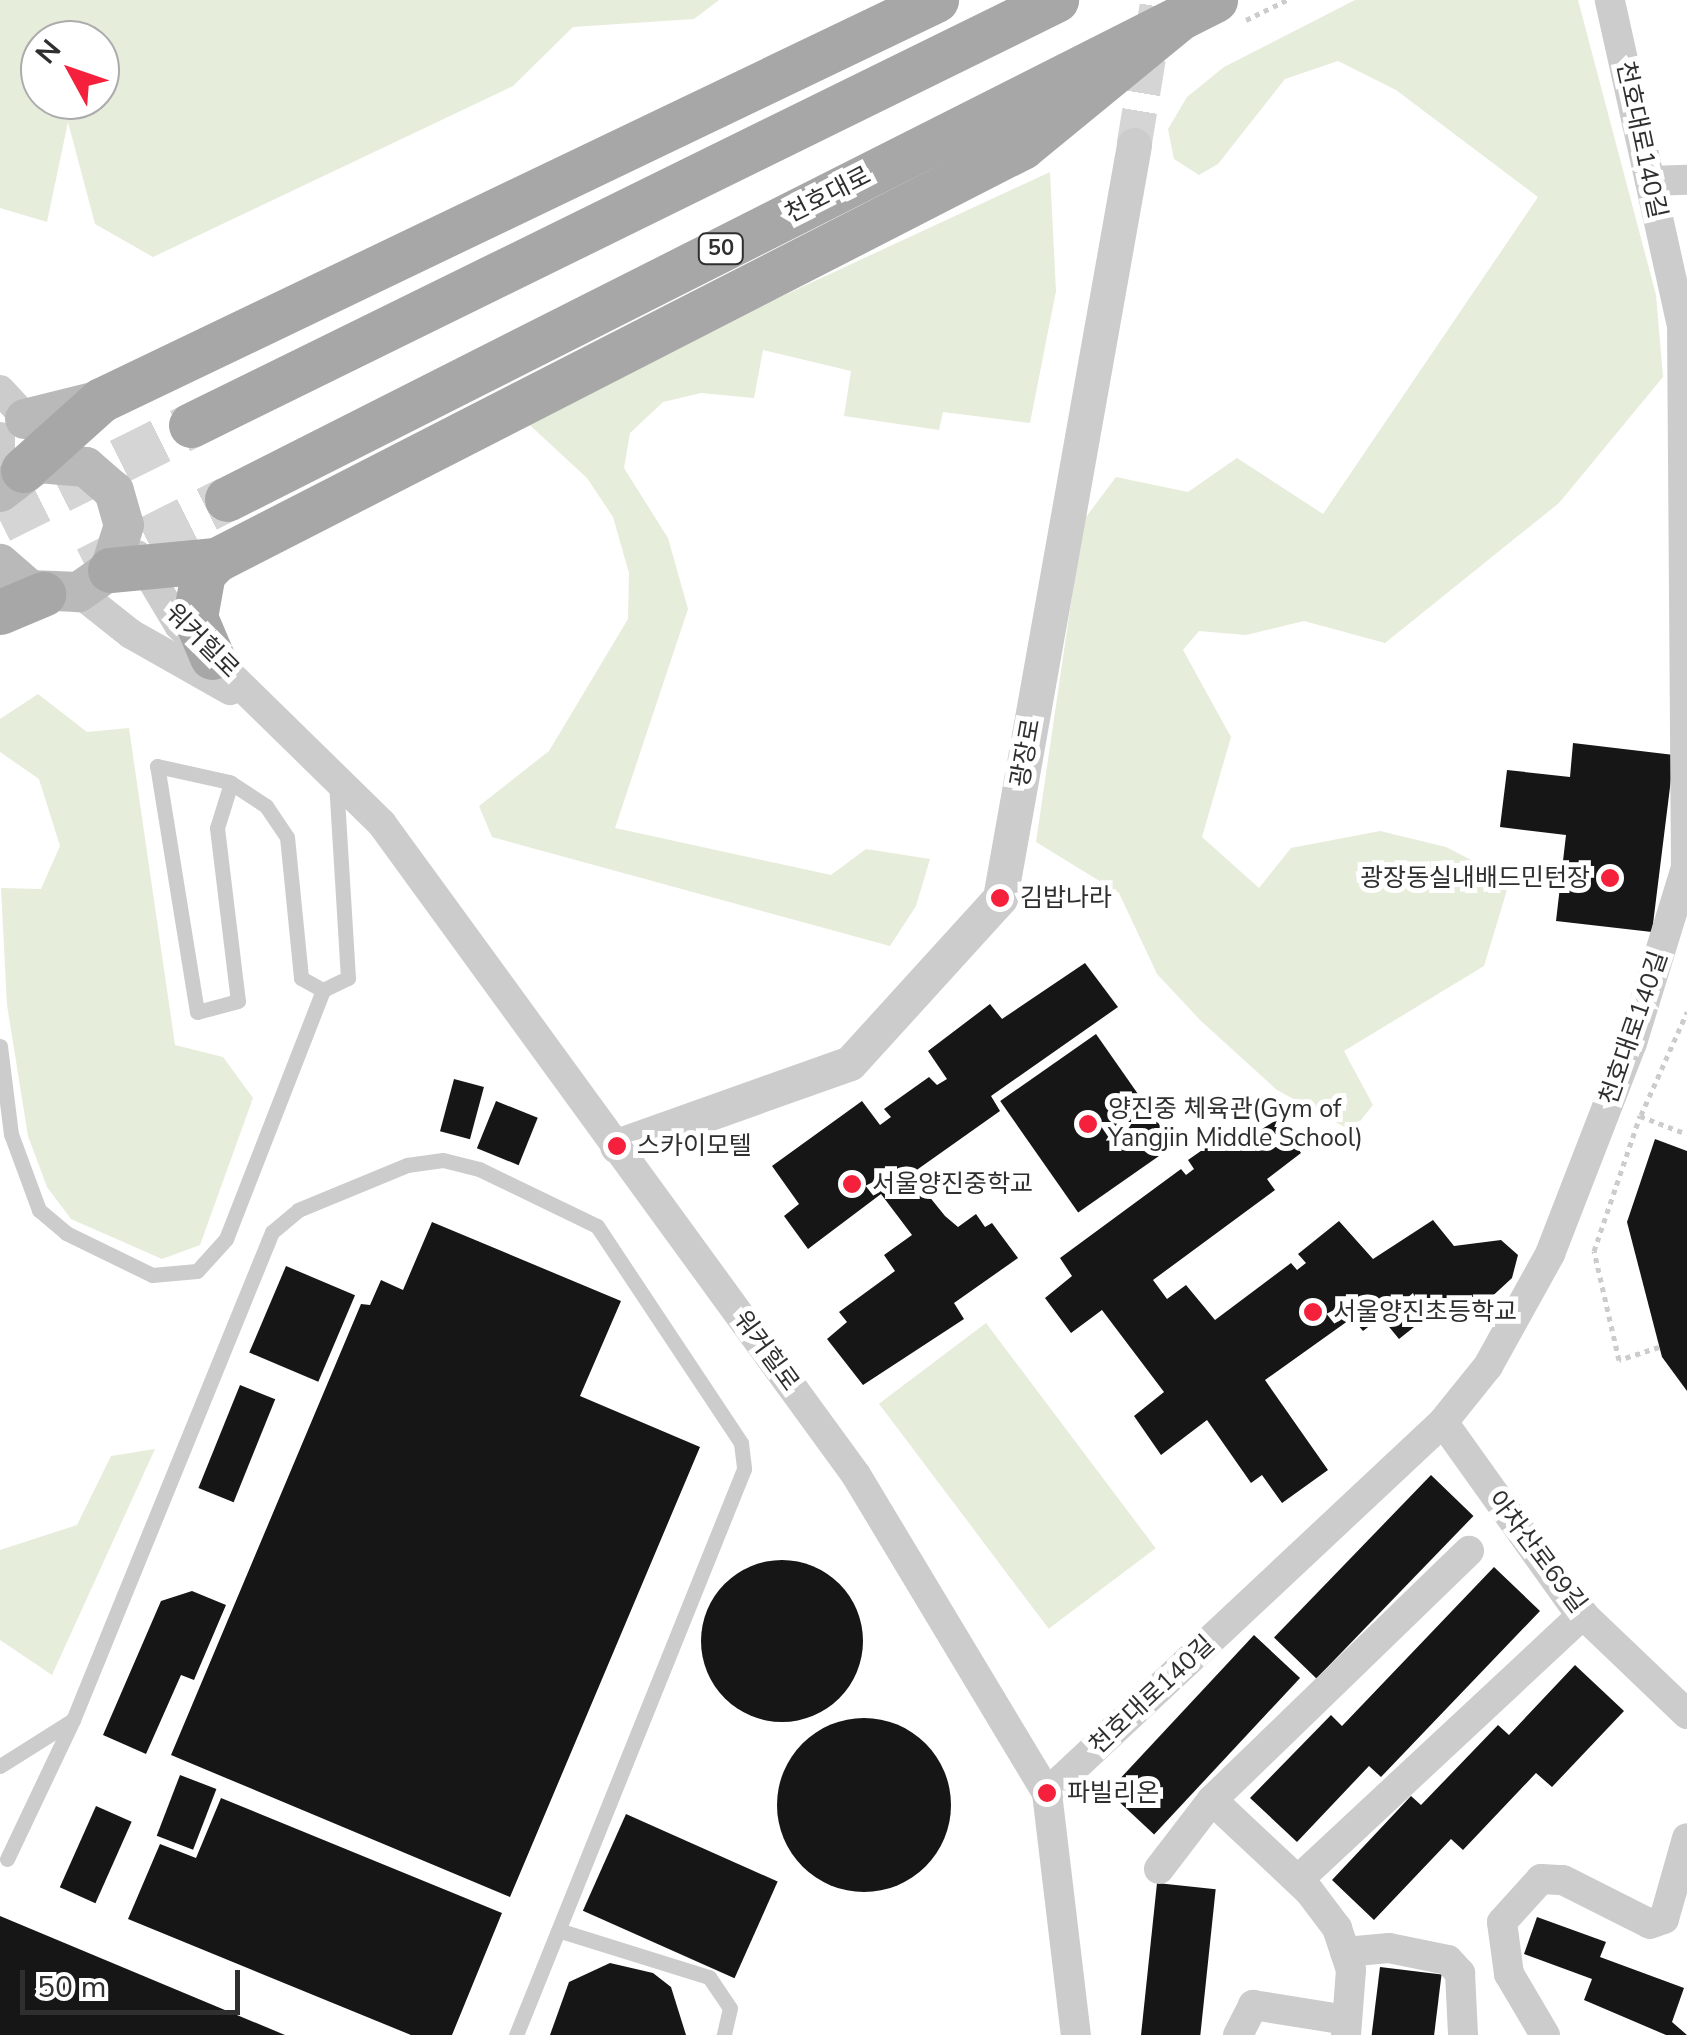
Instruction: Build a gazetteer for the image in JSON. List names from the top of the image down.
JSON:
{
  "streets": {
    "main road": ["천호대로", "50"],
    "street": [
      "천호대로140길",
      "워커힐로",
      "광장로",
      "아차산로69길"
    ]
  },
  "crossings": [
    ["천호대로140길", "워커힐로"],
    ["천호대로140길", "아차산로69길"],
    ["워커힐로", "광장로"]
  ],
  "places": [
    "광장동실내배드민턴장",
    "김밥나라",
    "양진중 체육관(Gym of Yangjin Middle School)",
    "스카이모텔",
    "서울양진중학교",
    "서울양진초등학교",
    "파빌리온"
  ],
  "scale_bar": "50 m",
  "north": "top left"
}
